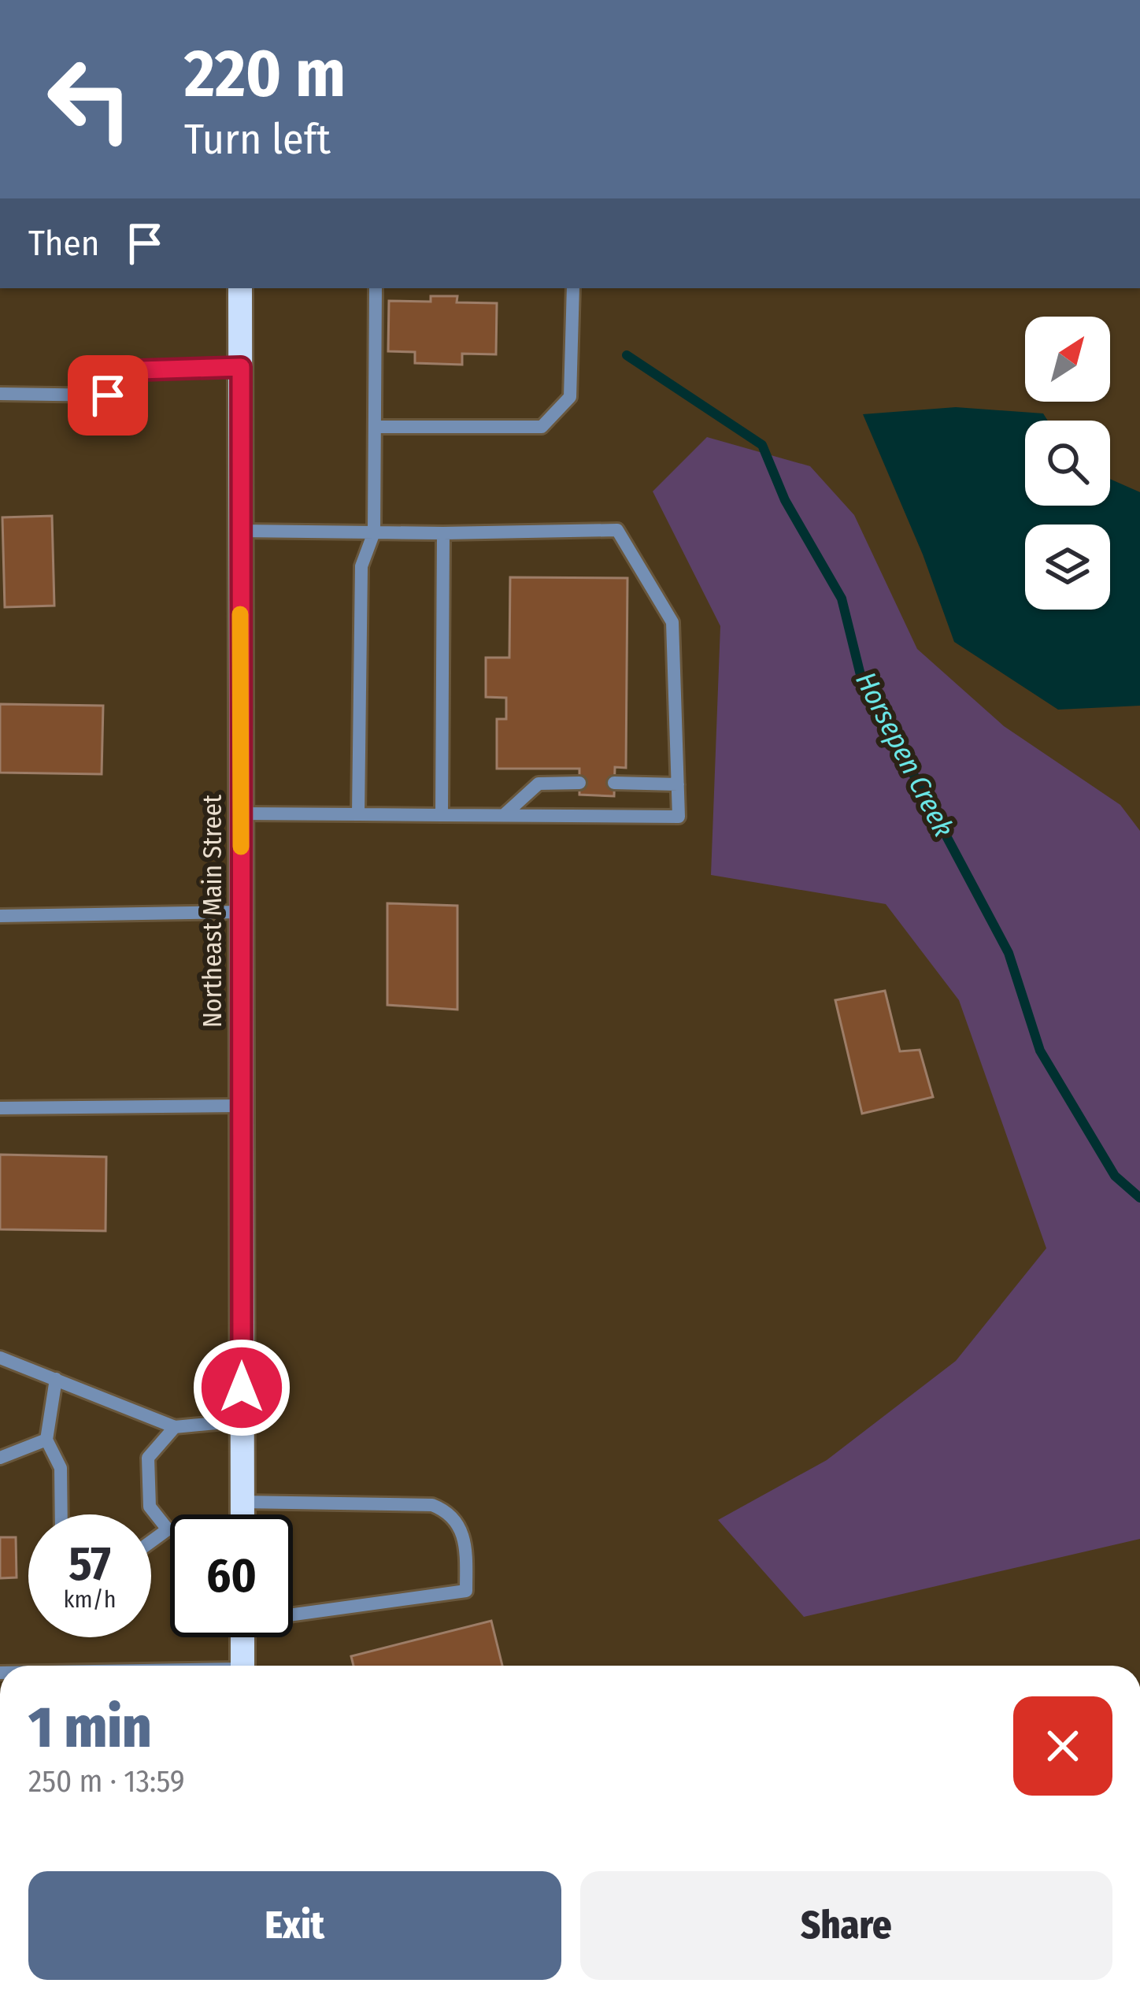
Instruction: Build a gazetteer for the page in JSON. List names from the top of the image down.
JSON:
{
  "streets": {
    "main road": ["Northeast Main Street"]
  },
  "water": ["Horsepen Creek"],
  "north": "top right",
  "page": {
    "turn": ["220 m", "Turn left"],
    "then": "Then",
    "speed": "57 km/h",
    "limit": "60",
    "heading": ["1 min", "250 m · 13:59"],
    "buttons": ["Exit", "Share"]
  }
}
